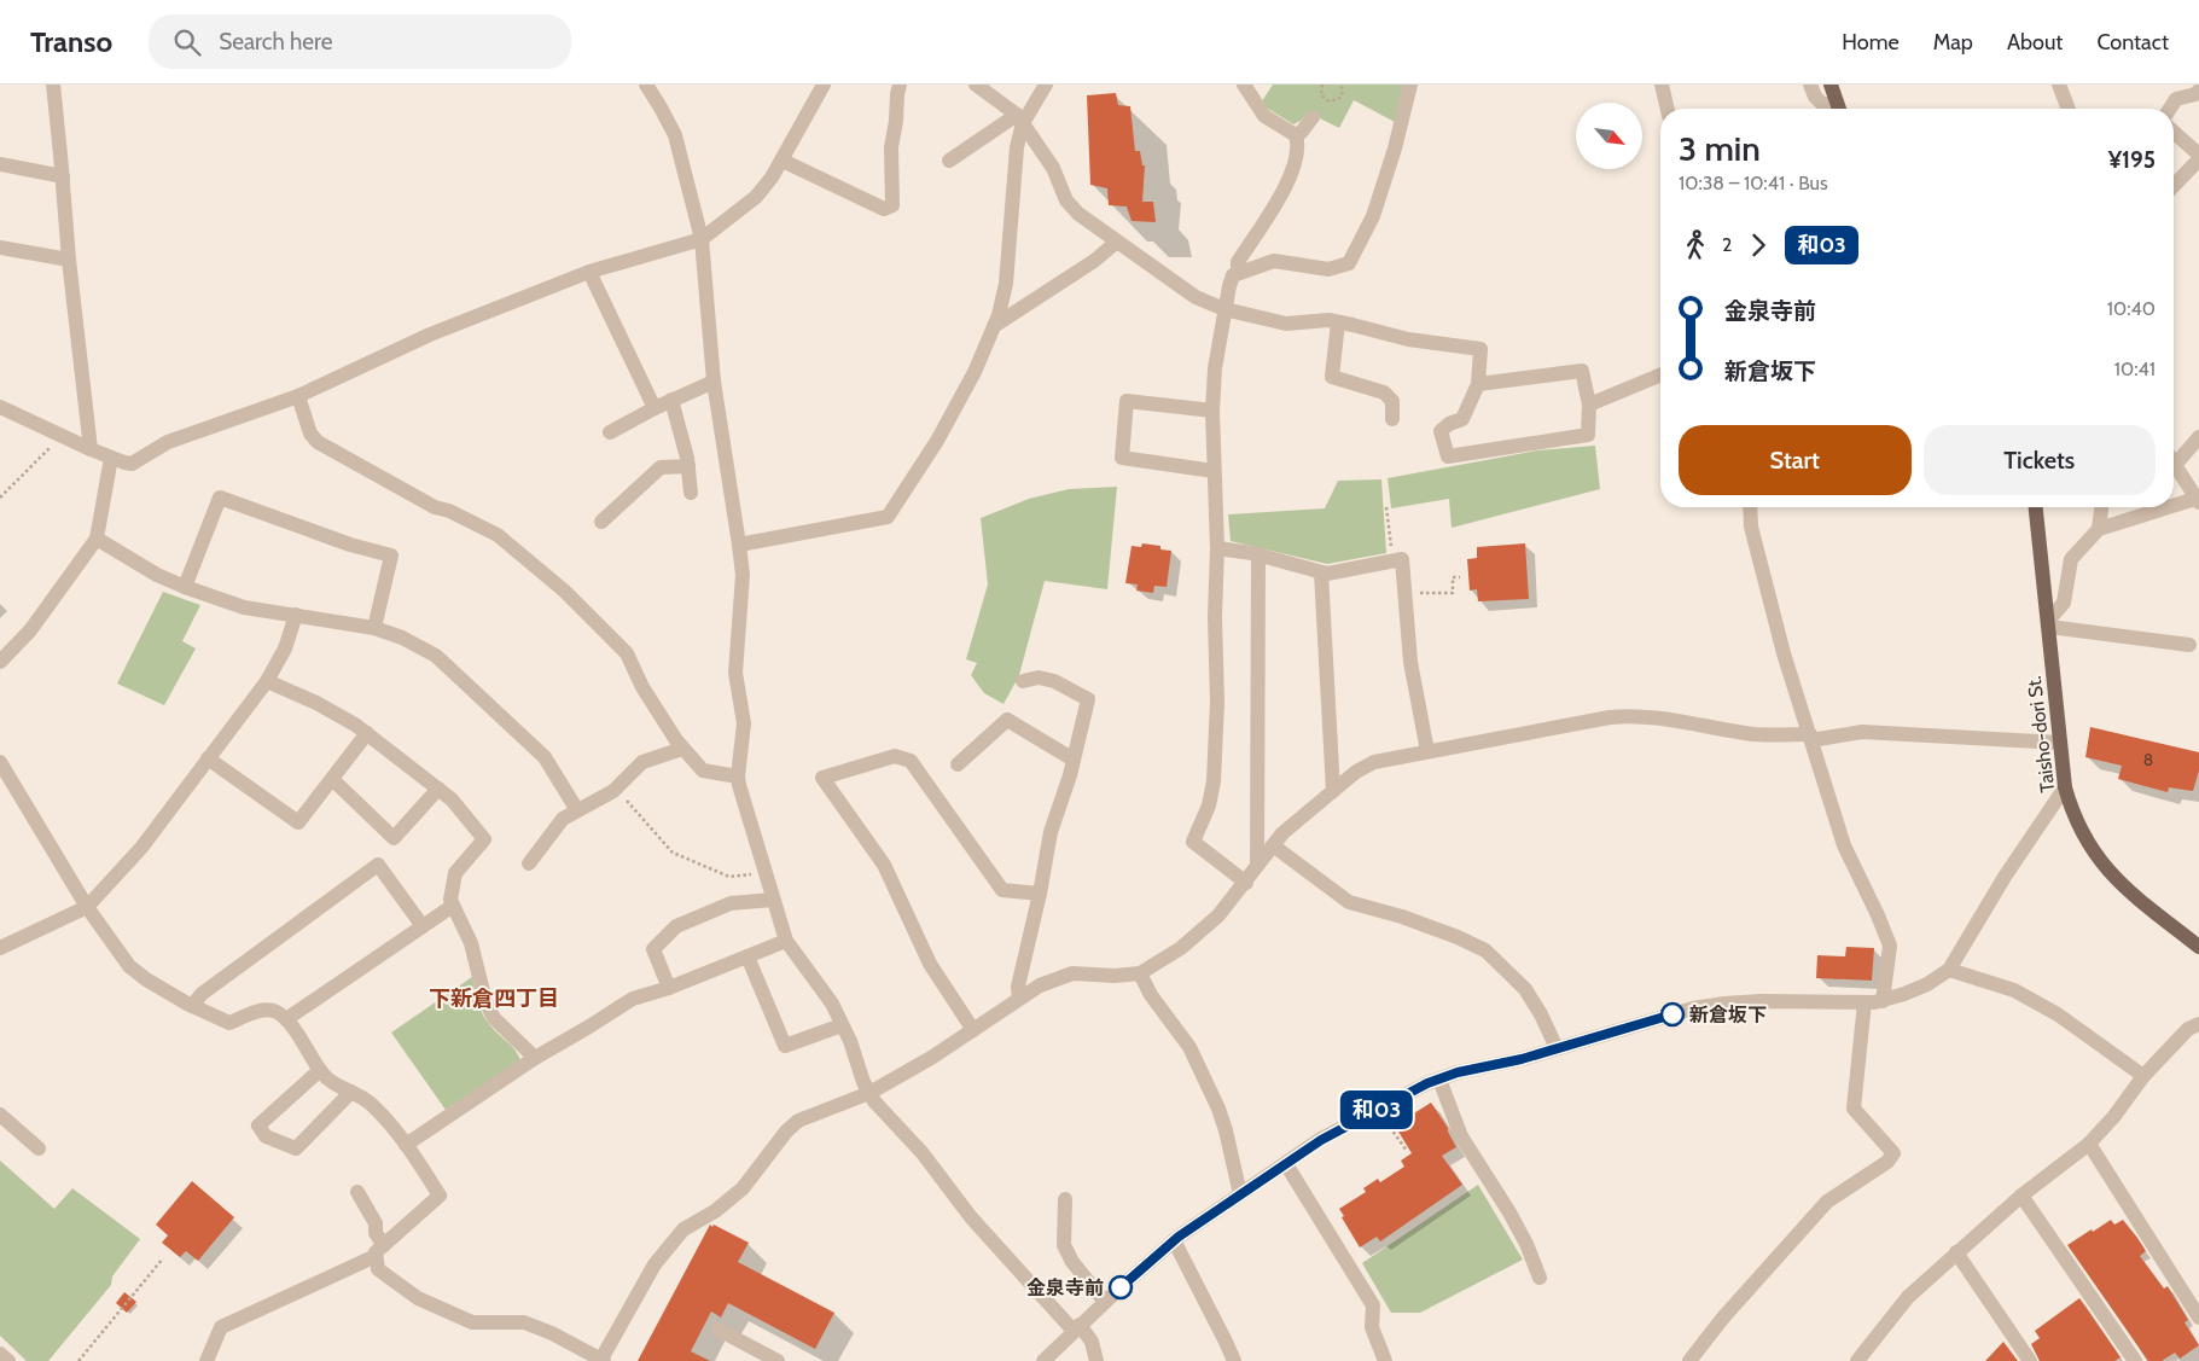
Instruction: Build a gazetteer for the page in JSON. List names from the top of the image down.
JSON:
{
  "streets": {
    "main road": ["Taisho-dori St."]
  },
  "districts": ["下新倉四丁目"],
  "places": ["新倉坂下", "金泉寺前"],
  "lines": ["bus line 和03"],
  "house_numbers": ["8"],
  "north": "bottom right",
  "page": {
    "header": "Transo",
    "search": "Search here",
    "nav": [
      "Home",
      "Map",
      "About",
      "Contact"
    ],
    "on_map": "和03",
    "heading": ["3 min", "10:38 – 10:41 · Bus", "¥195"],
    "legs": ["2", "和03"],
    "list": [
      {
        "name": "金泉寺前",
        "value": "10:40"
      },
      {
        "name": "新倉坂下",
        "value": "10:41"
      }
    ],
    "buttons": ["Start", "Tickets"]
  }
}
